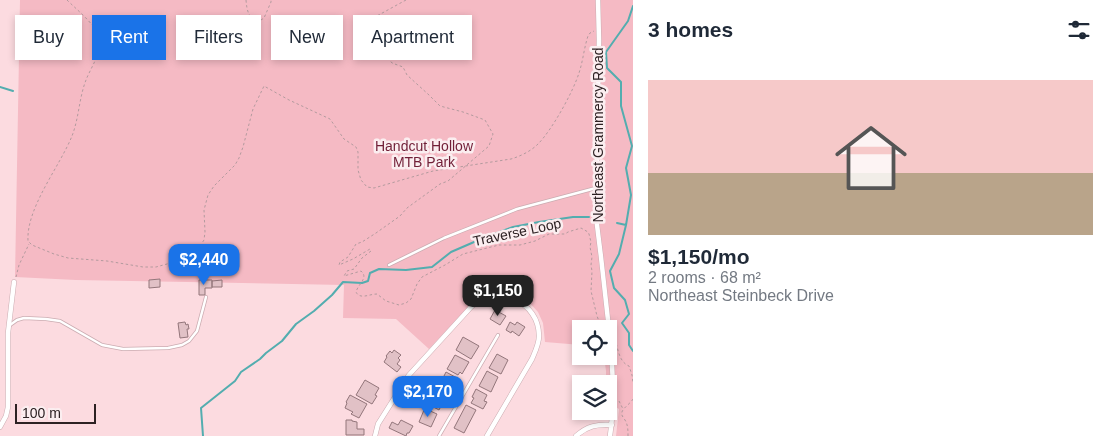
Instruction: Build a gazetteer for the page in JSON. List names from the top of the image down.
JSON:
{
  "streets": {
    "street": ["Northeast Grammercy Road"],
    "path": ["Traverse Loop"]
  },
  "parks": ["Handcut Hollow MTB Park"],
  "scale_bar": "100 m",
  "page": {
    "heading": "3 homes",
    "chip": [
      "Buy",
      "Rent",
      "Filters",
      "New",
      "Apartment"
    ],
    "list": [
      {
        "name": "$1,150/mo",
        "note": "2 rooms · 68 m² · Northeast Steinbeck Drive"
      }
    ],
    "price": ["$2,440", "$1,150", "$2,170"],
    "scale": "100 m"
  }
}
